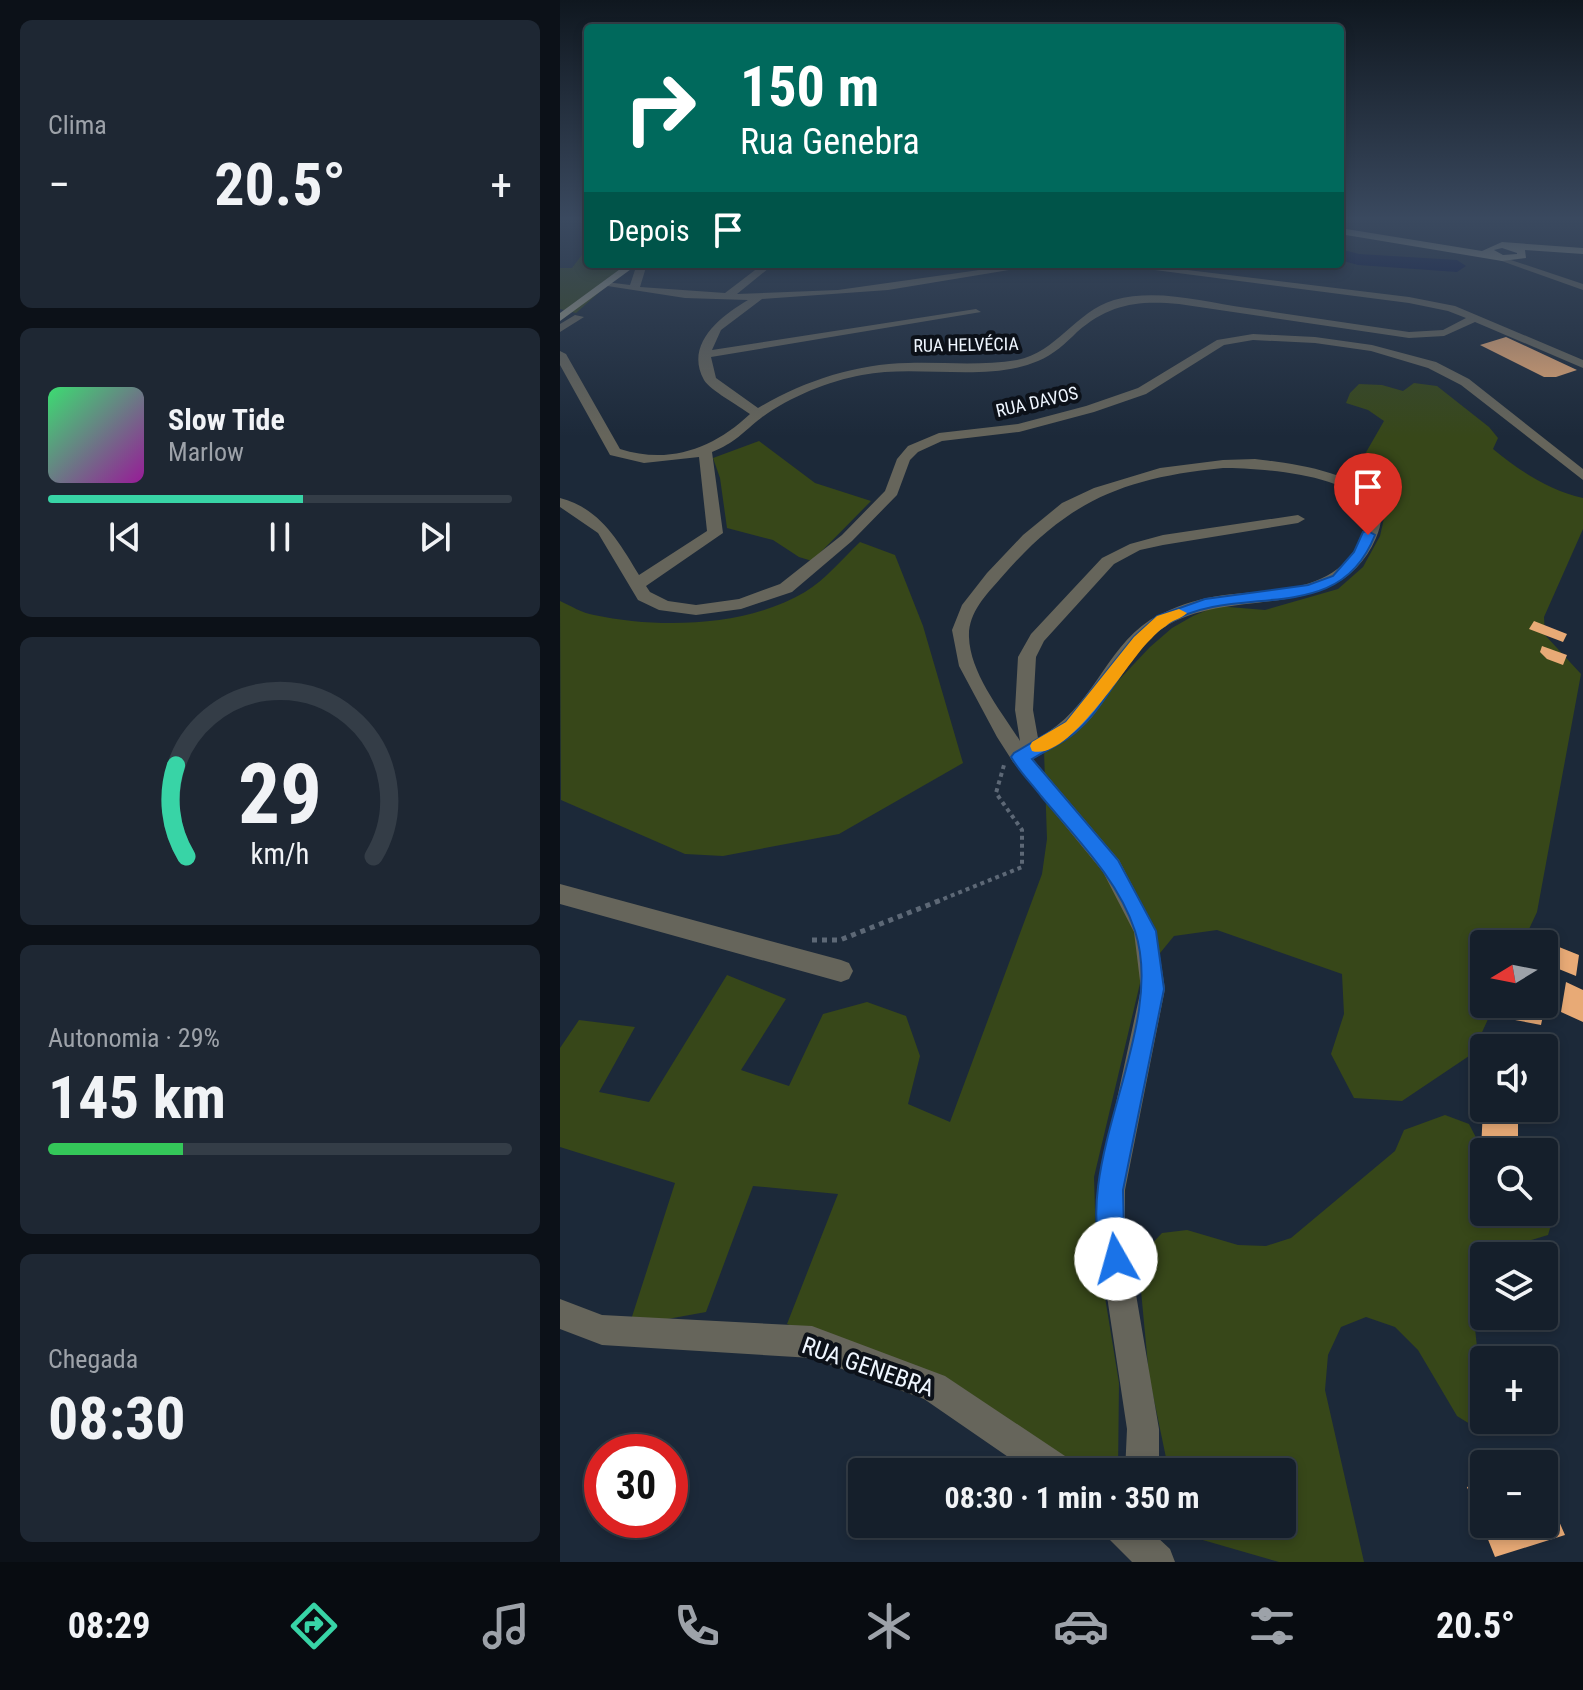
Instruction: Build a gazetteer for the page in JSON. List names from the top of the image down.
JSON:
{
  "streets": {
    "street": ["RUA HELVÉCIA", "RUA DAVOS", "RUA GENEBRA"]
  },
  "north": "left",
  "page": {
    "tile": [
      "Clima",
      ["Autonomia · 29%", "145 km"],
      ["Chegada", "08:30"]
    ],
    "turn": ["150 m", "Rua Genebra"],
    "heat": ["−", "20.5°", "+"],
    "then": "Depois",
    "song": ["Slow Tide", "Marlow"],
    "map_buttons": ["+", "−"],
    "limit": "30",
    "trip": "08:30 · 1 min · 350 m",
    "tabs": ["08:29", "20.5°"],
    "gauge": ["29", "km/h"]
  }
}
